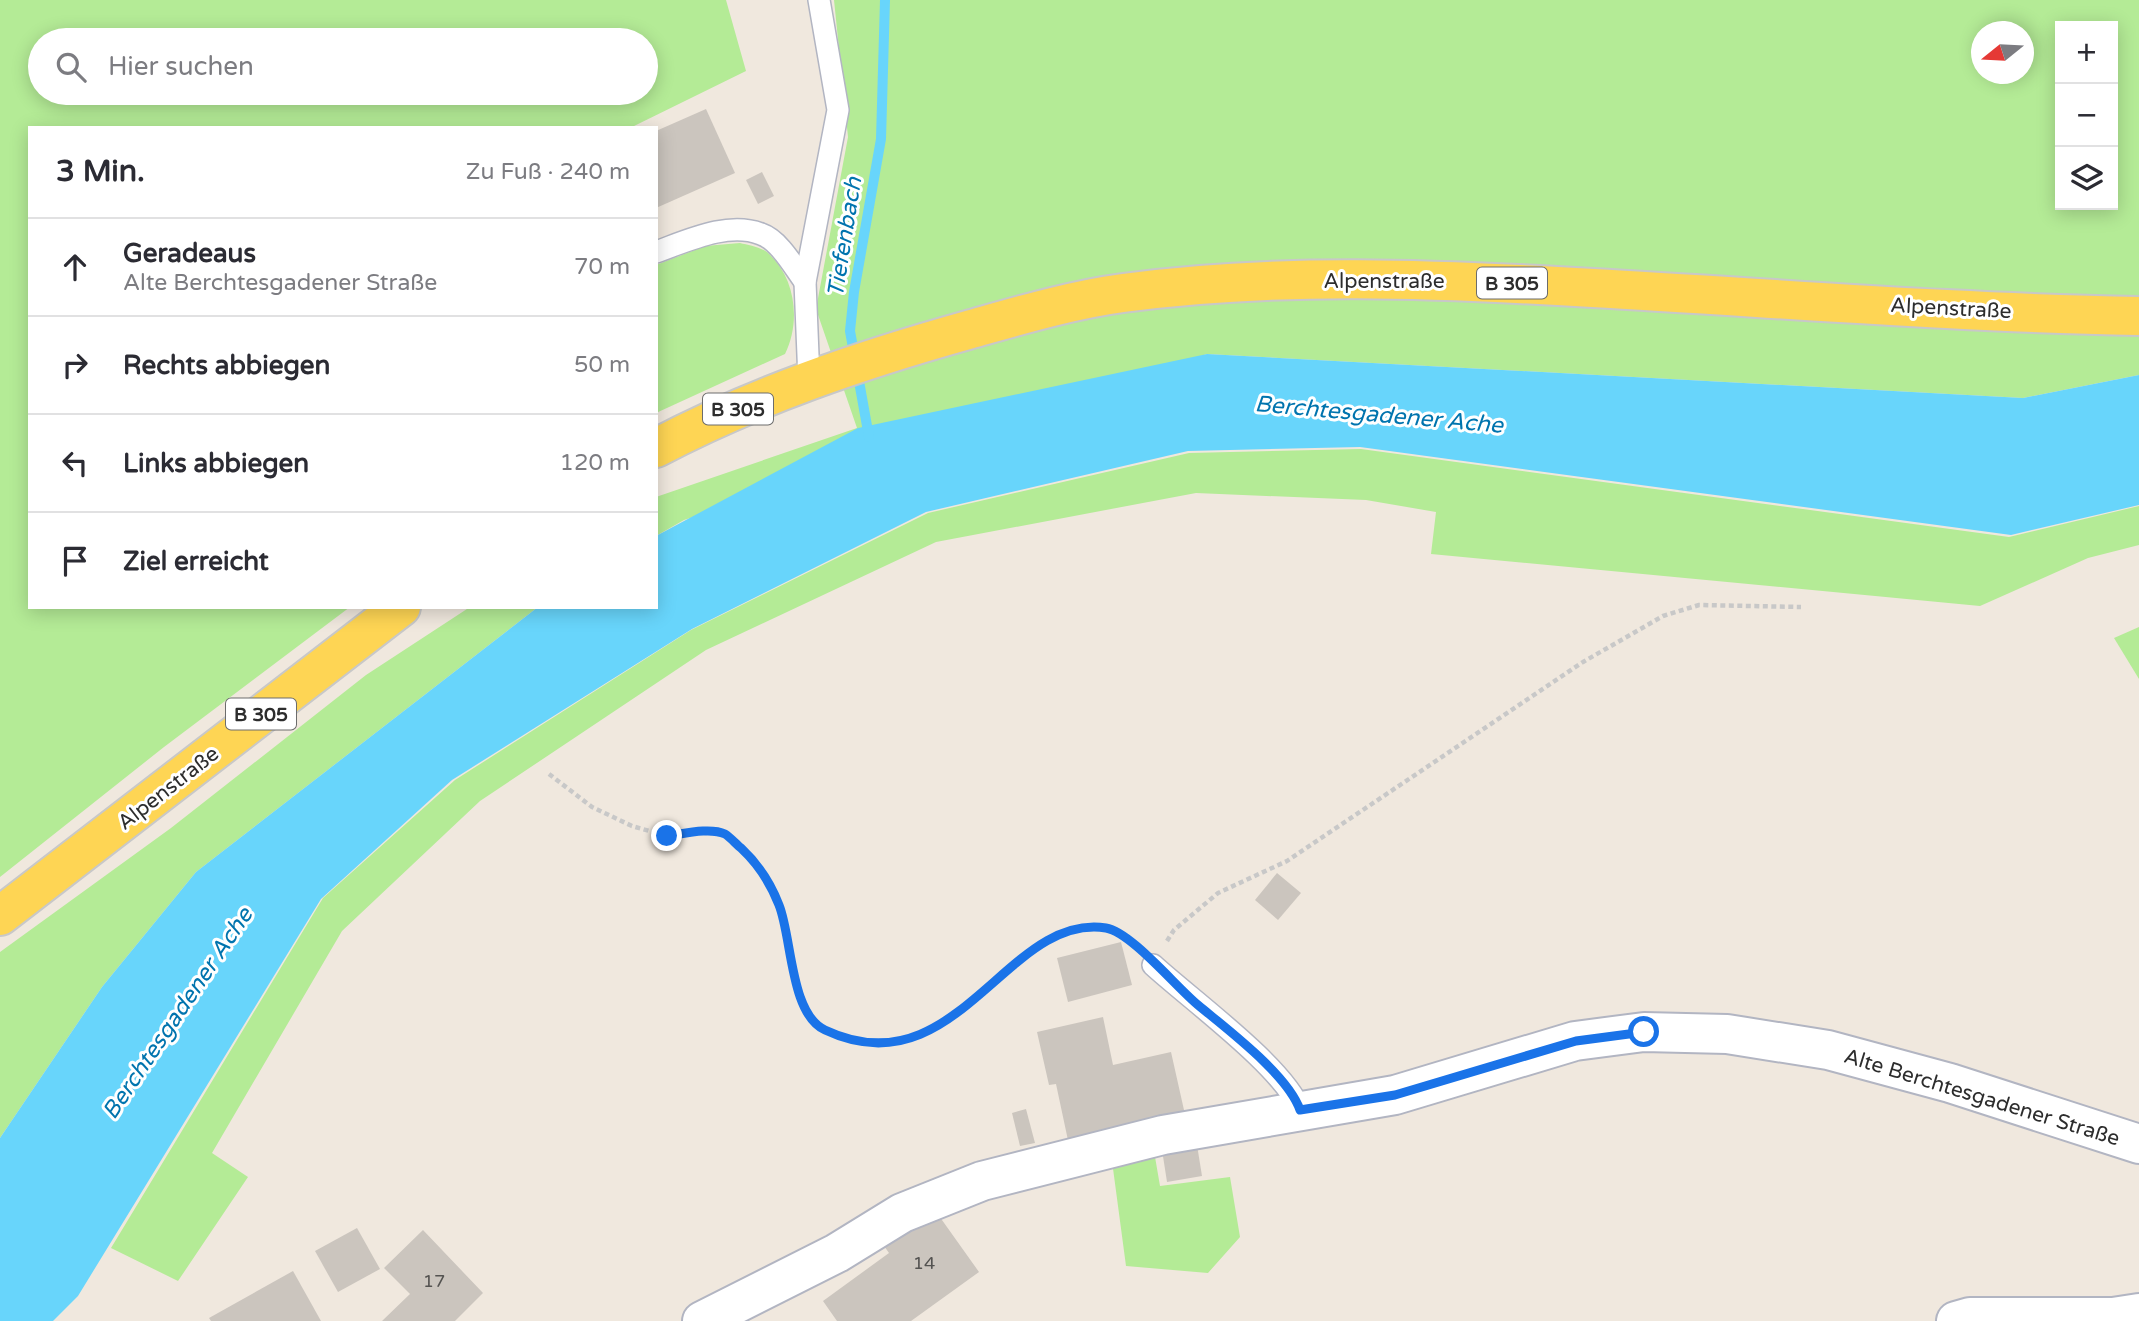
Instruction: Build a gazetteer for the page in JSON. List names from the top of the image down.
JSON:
{
  "streets": {
    "main road": ["Alpenstraße", "B 305"],
    "street": ["Alte Berchtesgadener Straße"]
  },
  "water": ["Tiefenbach", "Berchtesgadener Ache"],
  "house_numbers": ["14", "17"],
  "north": "left",
  "page": {
    "map_buttons": ["+", "−"],
    "search": "Hier suchen",
    "heading": ["3 Min.", "Zu Fuß · 240 m"],
    "list": [
      ["Geradeaus", "Alte Berchtesgadener Straße", "70 m"],
      ["Rechts abbiegen", "50 m"],
      ["Links abbiegen", "120 m"],
      "Ziel erreicht"
    ]
  }
}
